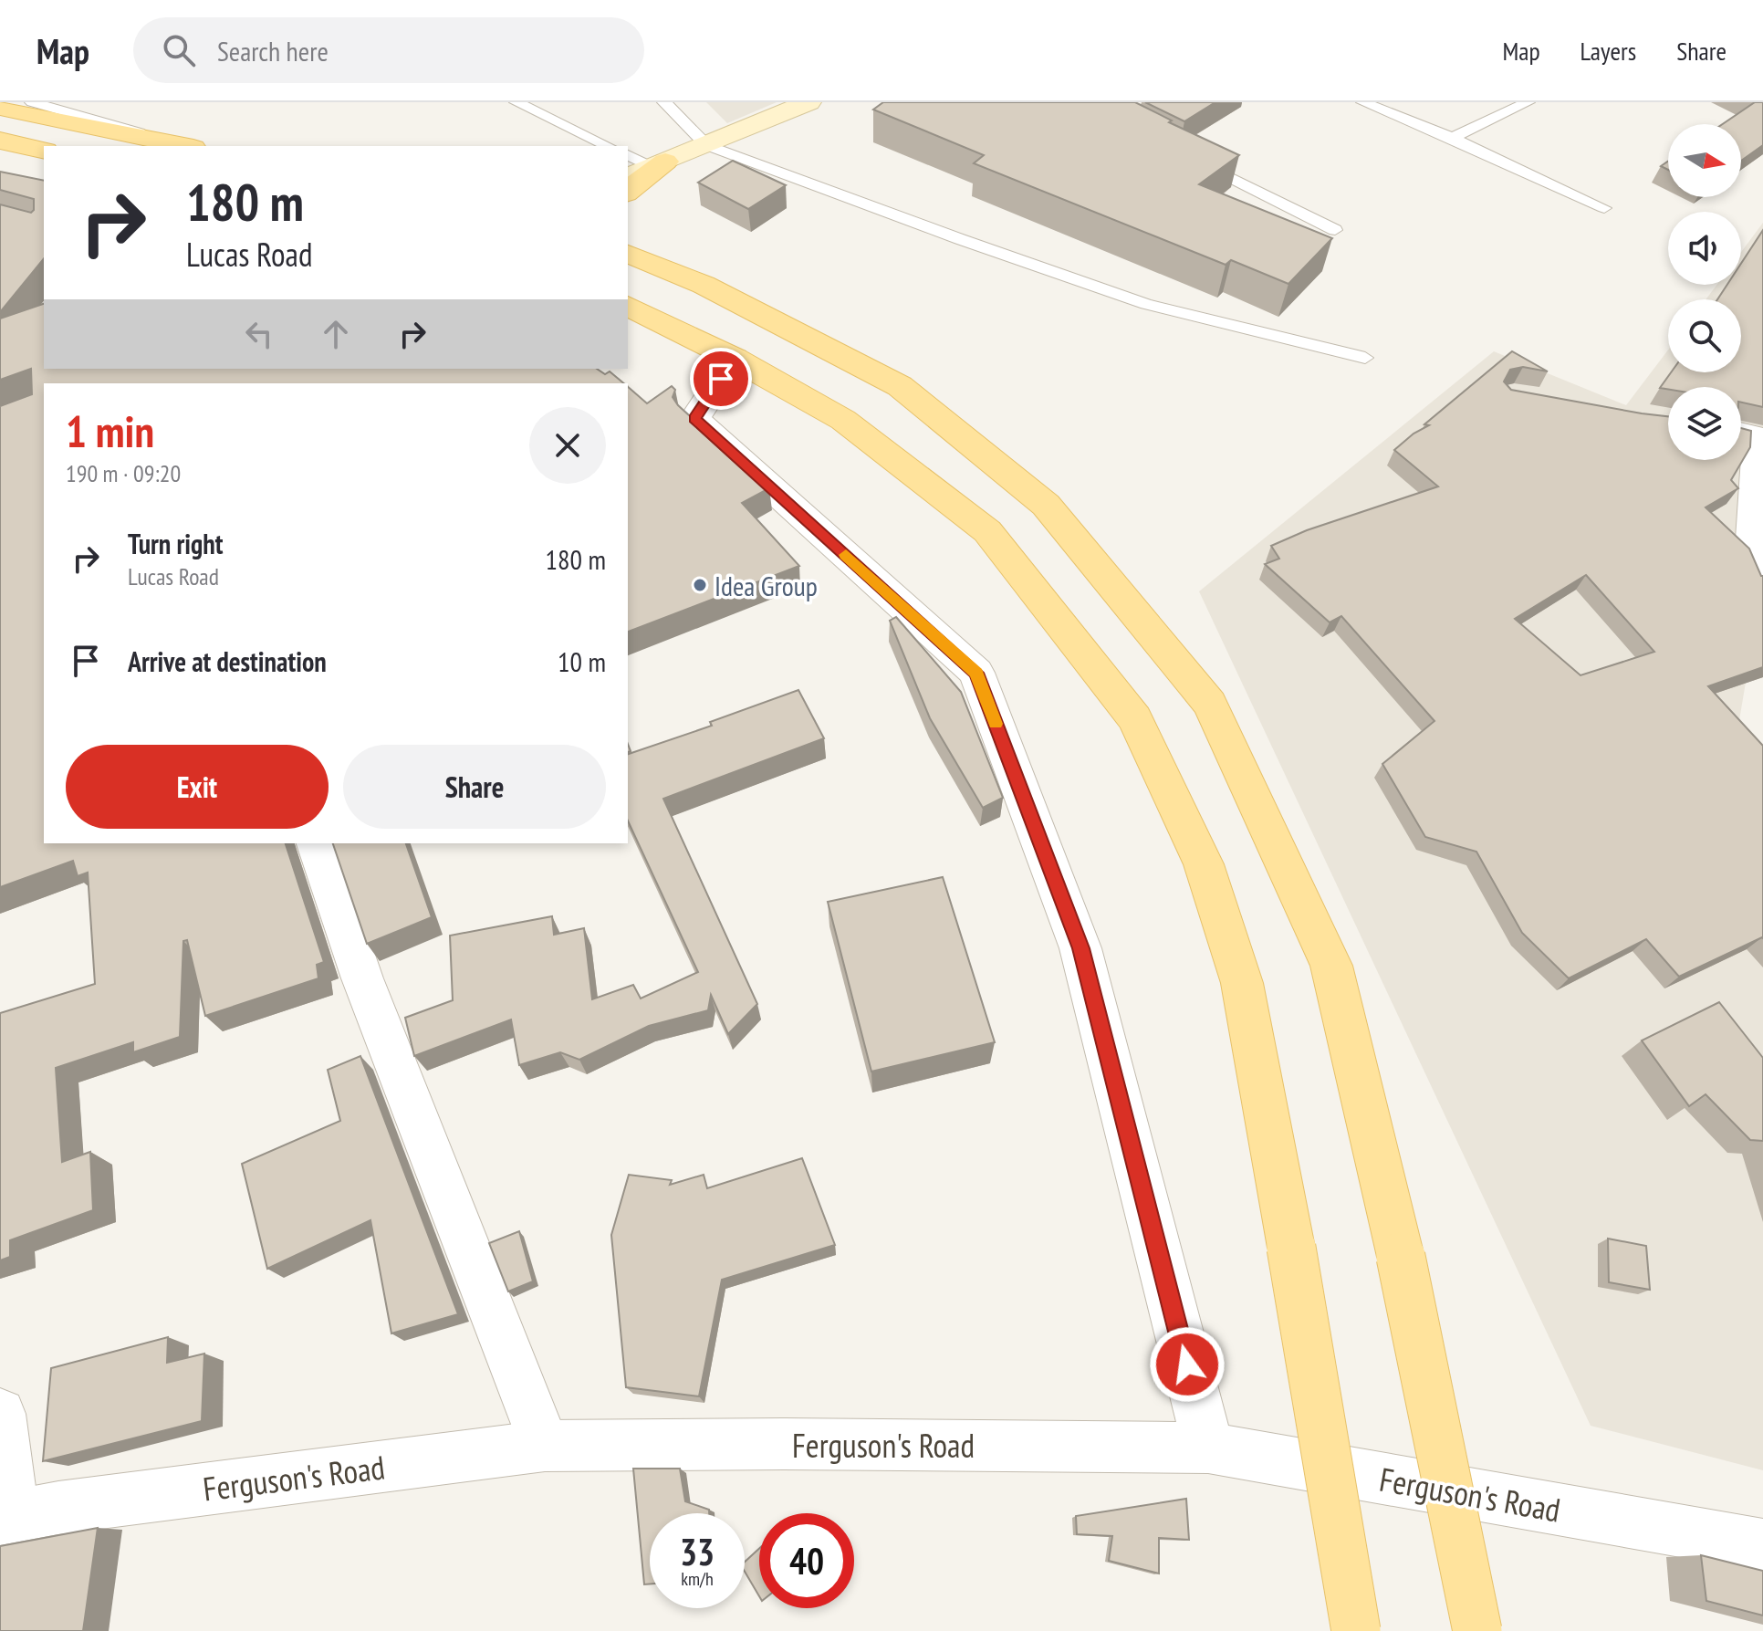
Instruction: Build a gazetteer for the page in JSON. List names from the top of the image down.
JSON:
{
  "streets": {
    "street": ["Ferguson's Road"]
  },
  "places": ["Idea Group"],
  "north": "right",
  "page": {
    "header": "Map",
    "search": "Search here",
    "nav": ["Map", "Layers", "Share"],
    "turn": ["180 m", "Lucas Road"],
    "heading": ["1 min", "190 m · 09:20"],
    "list": [
      {
        "name": "Turn right",
        "note": "Lucas Road",
        "value": "180 m"
      },
      {
        "name": "Arrive at destination",
        "value": "10 m"
      }
    ],
    "buttons": ["Exit", "Share"],
    "speed": "33 km/h",
    "limit": "40"
  }
}
